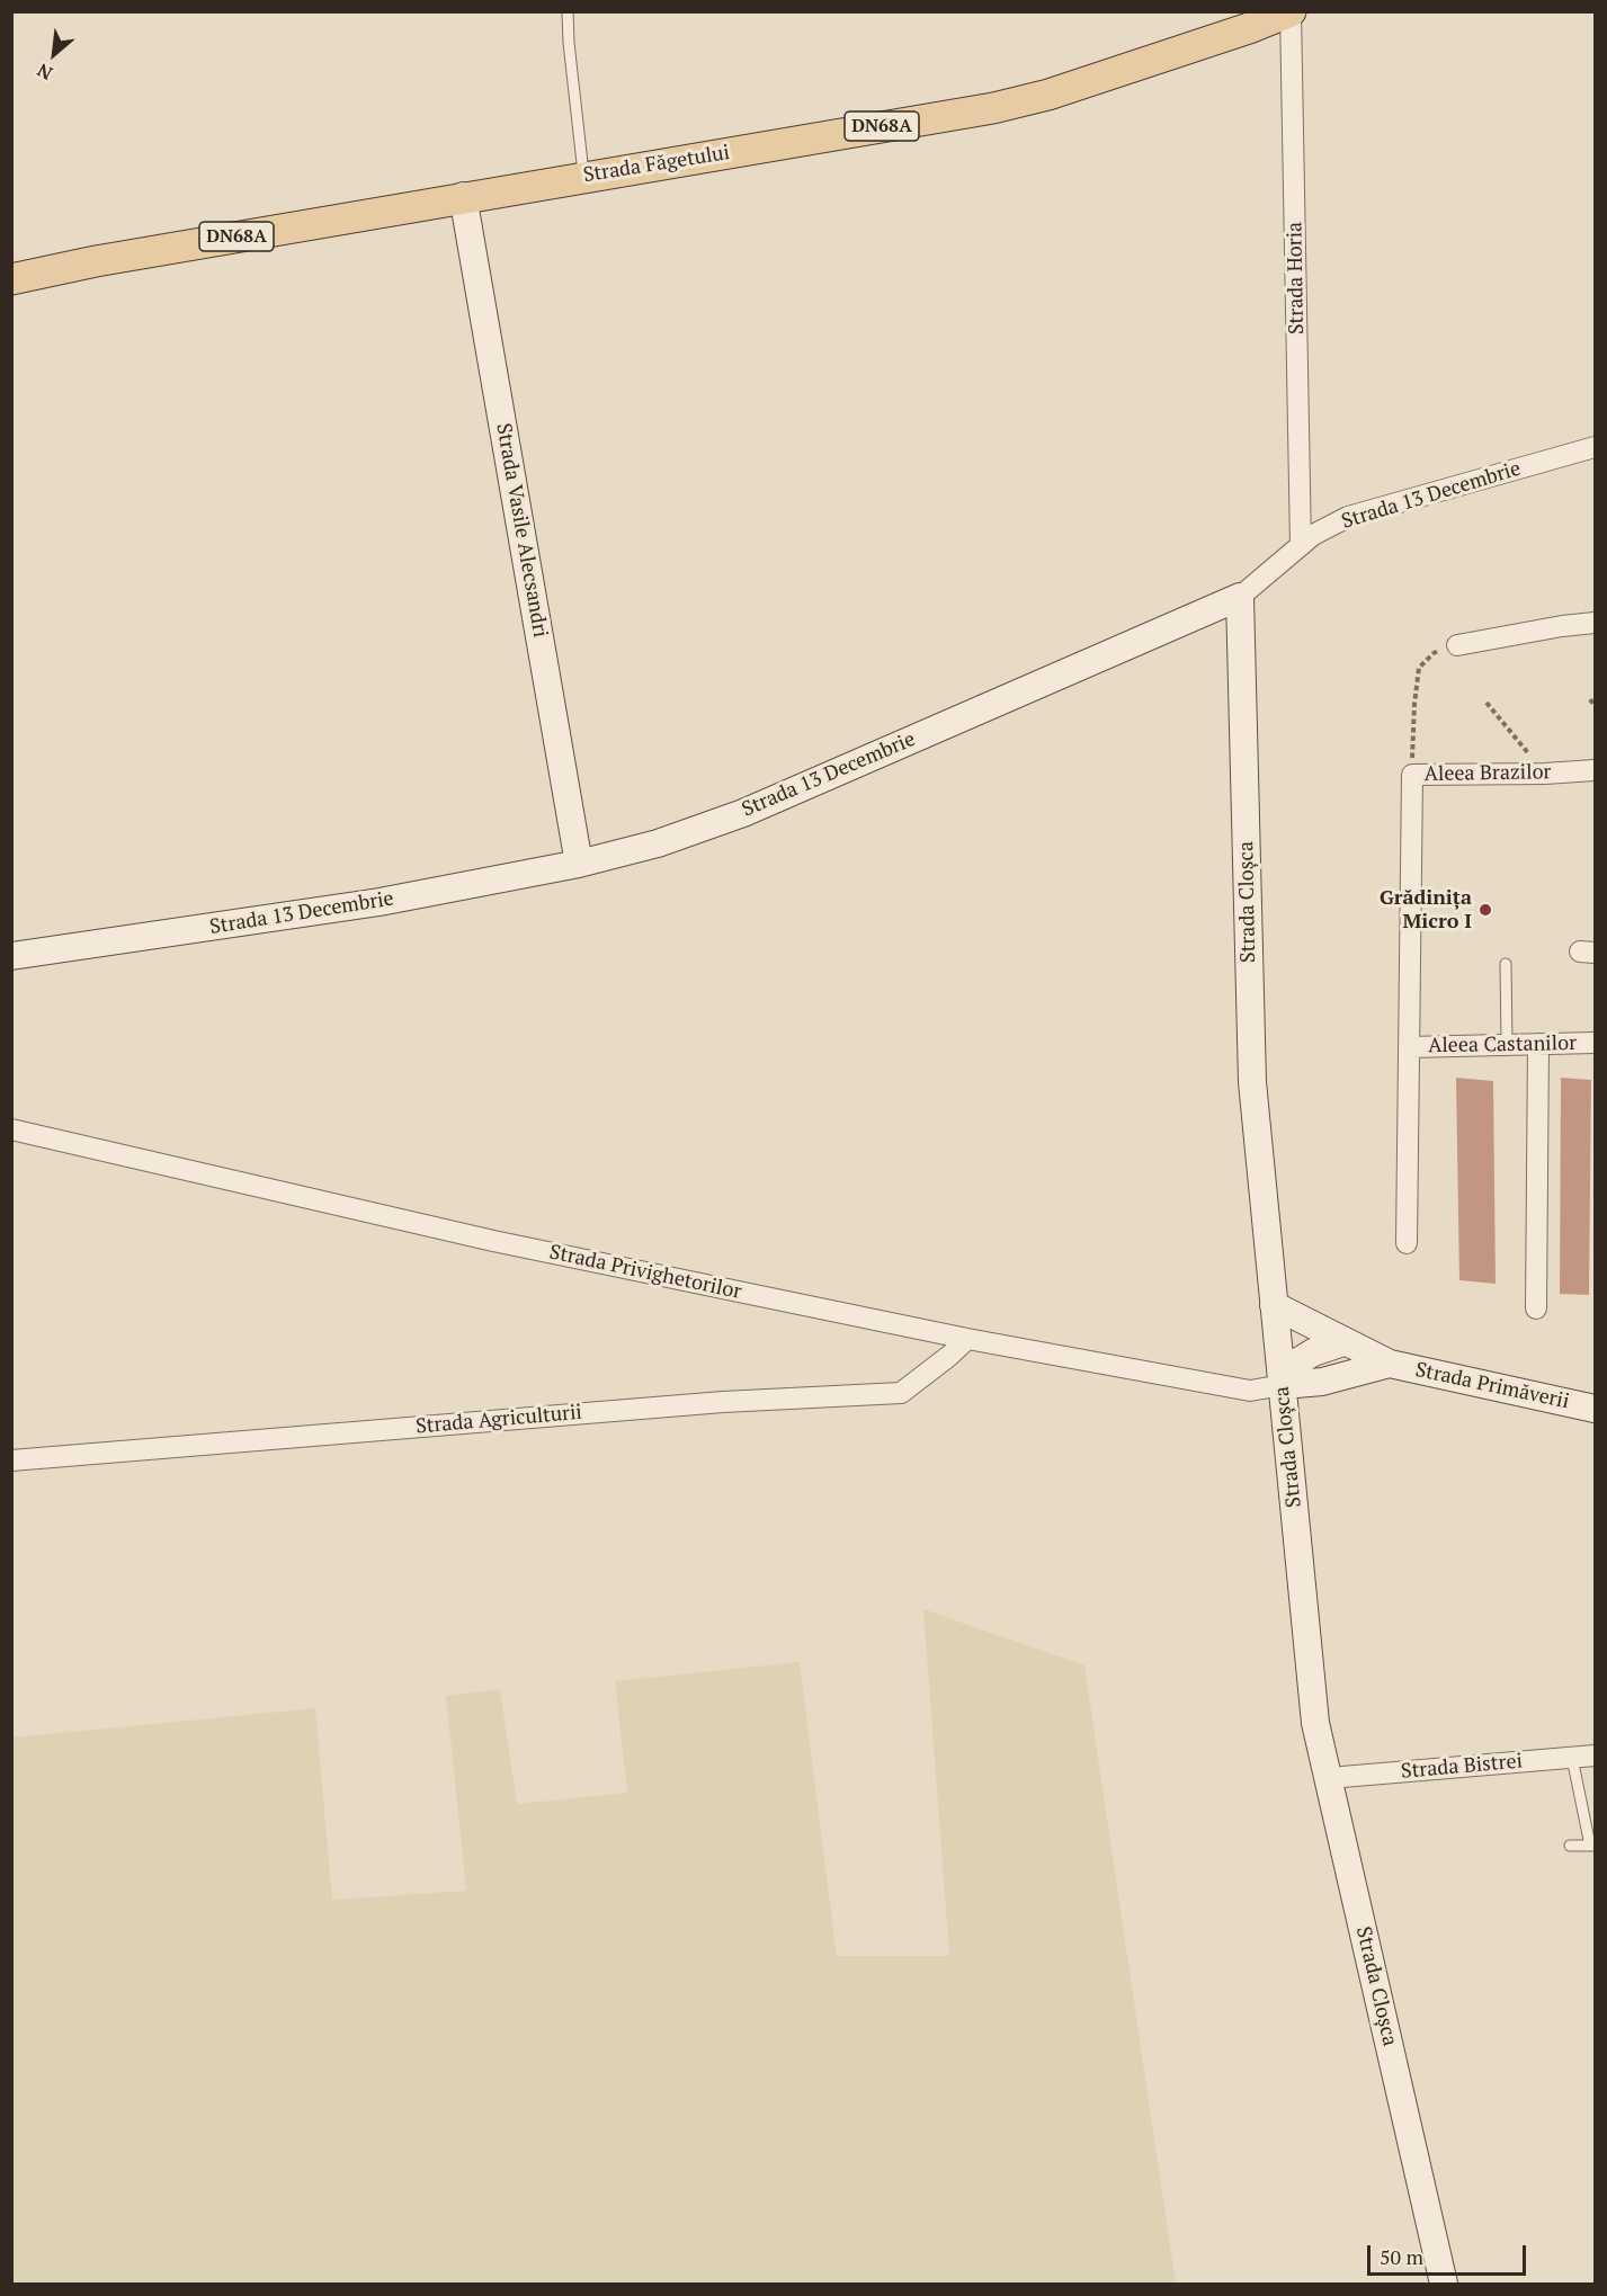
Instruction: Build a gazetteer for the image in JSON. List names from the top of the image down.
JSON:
{
  "streets": {
    "main road": ["DN68A", "Strada Făgetului"],
    "street": [
      "Strada Horia",
      "Strada 13 Decembrie",
      "Strada Vasile Alecsandri",
      "Aleea Brazilor",
      "Strada Cloșca",
      "Aleea Castanilor",
      "Strada Privighetorilor",
      "Strada Primăverii",
      "Strada Agriculturii",
      "Strada Bistrei"
    ]
  },
  "crossings": [
    ["Strada Făgetului", "Strada Horia"],
    ["Strada Făgetului", "Strada Vasile Alecsandri"],
    ["Strada Horia", "Strada 13 Decembrie"],
    ["Strada 13 Decembrie", "Strada Vasile Alecsandri"],
    ["Strada 13 Decembrie", "Strada Cloșca"],
    ["Strada Cloșca", "Strada Privighetorilor"],
    ["Strada Cloșca", "Strada Primăverii"],
    ["Strada Cloșca", "Strada Bistrei"],
    ["Strada Privighetorilor", "Strada Primăverii"],
    ["Strada Privighetorilor", "Strada Agriculturii"]
  ],
  "places": ["Grădinița Micro I"],
  "scale_bar": "50 m",
  "north": "bottom left"
}
